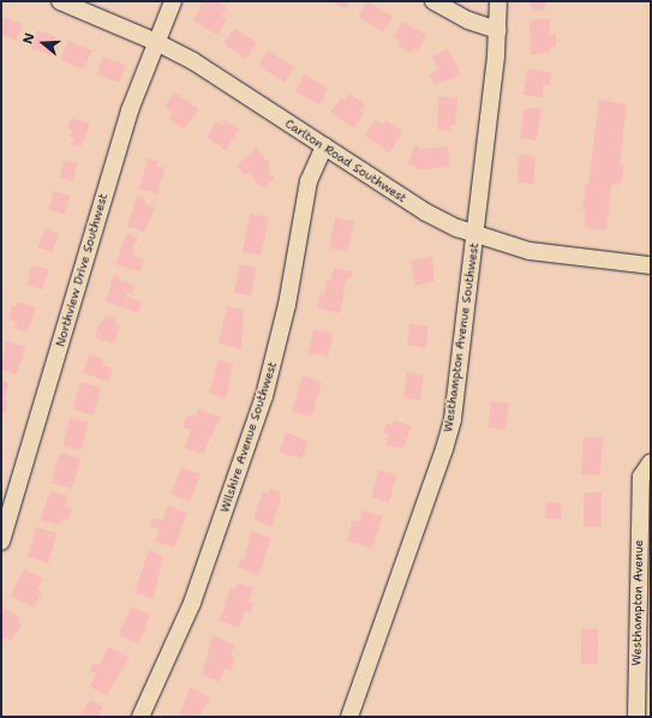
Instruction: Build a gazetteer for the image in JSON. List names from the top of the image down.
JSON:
{
  "streets": {
    "street": [
      "Carlton Road Southwest",
      "Northview Drive Southwest",
      "Westhampton Avenue Southwest",
      "Wilshire Avenue Southwest",
      "Westhampton Avenue"
    ]
  },
  "crossings": [
    ["Carlton Road Southwest", "Northview Drive Southwest"],
    ["Carlton Road Southwest", "Westhampton Avenue Southwest"],
    ["Carlton Road Southwest", "Wilshire Avenue Southwest"]
  ],
  "north": "left"
}
